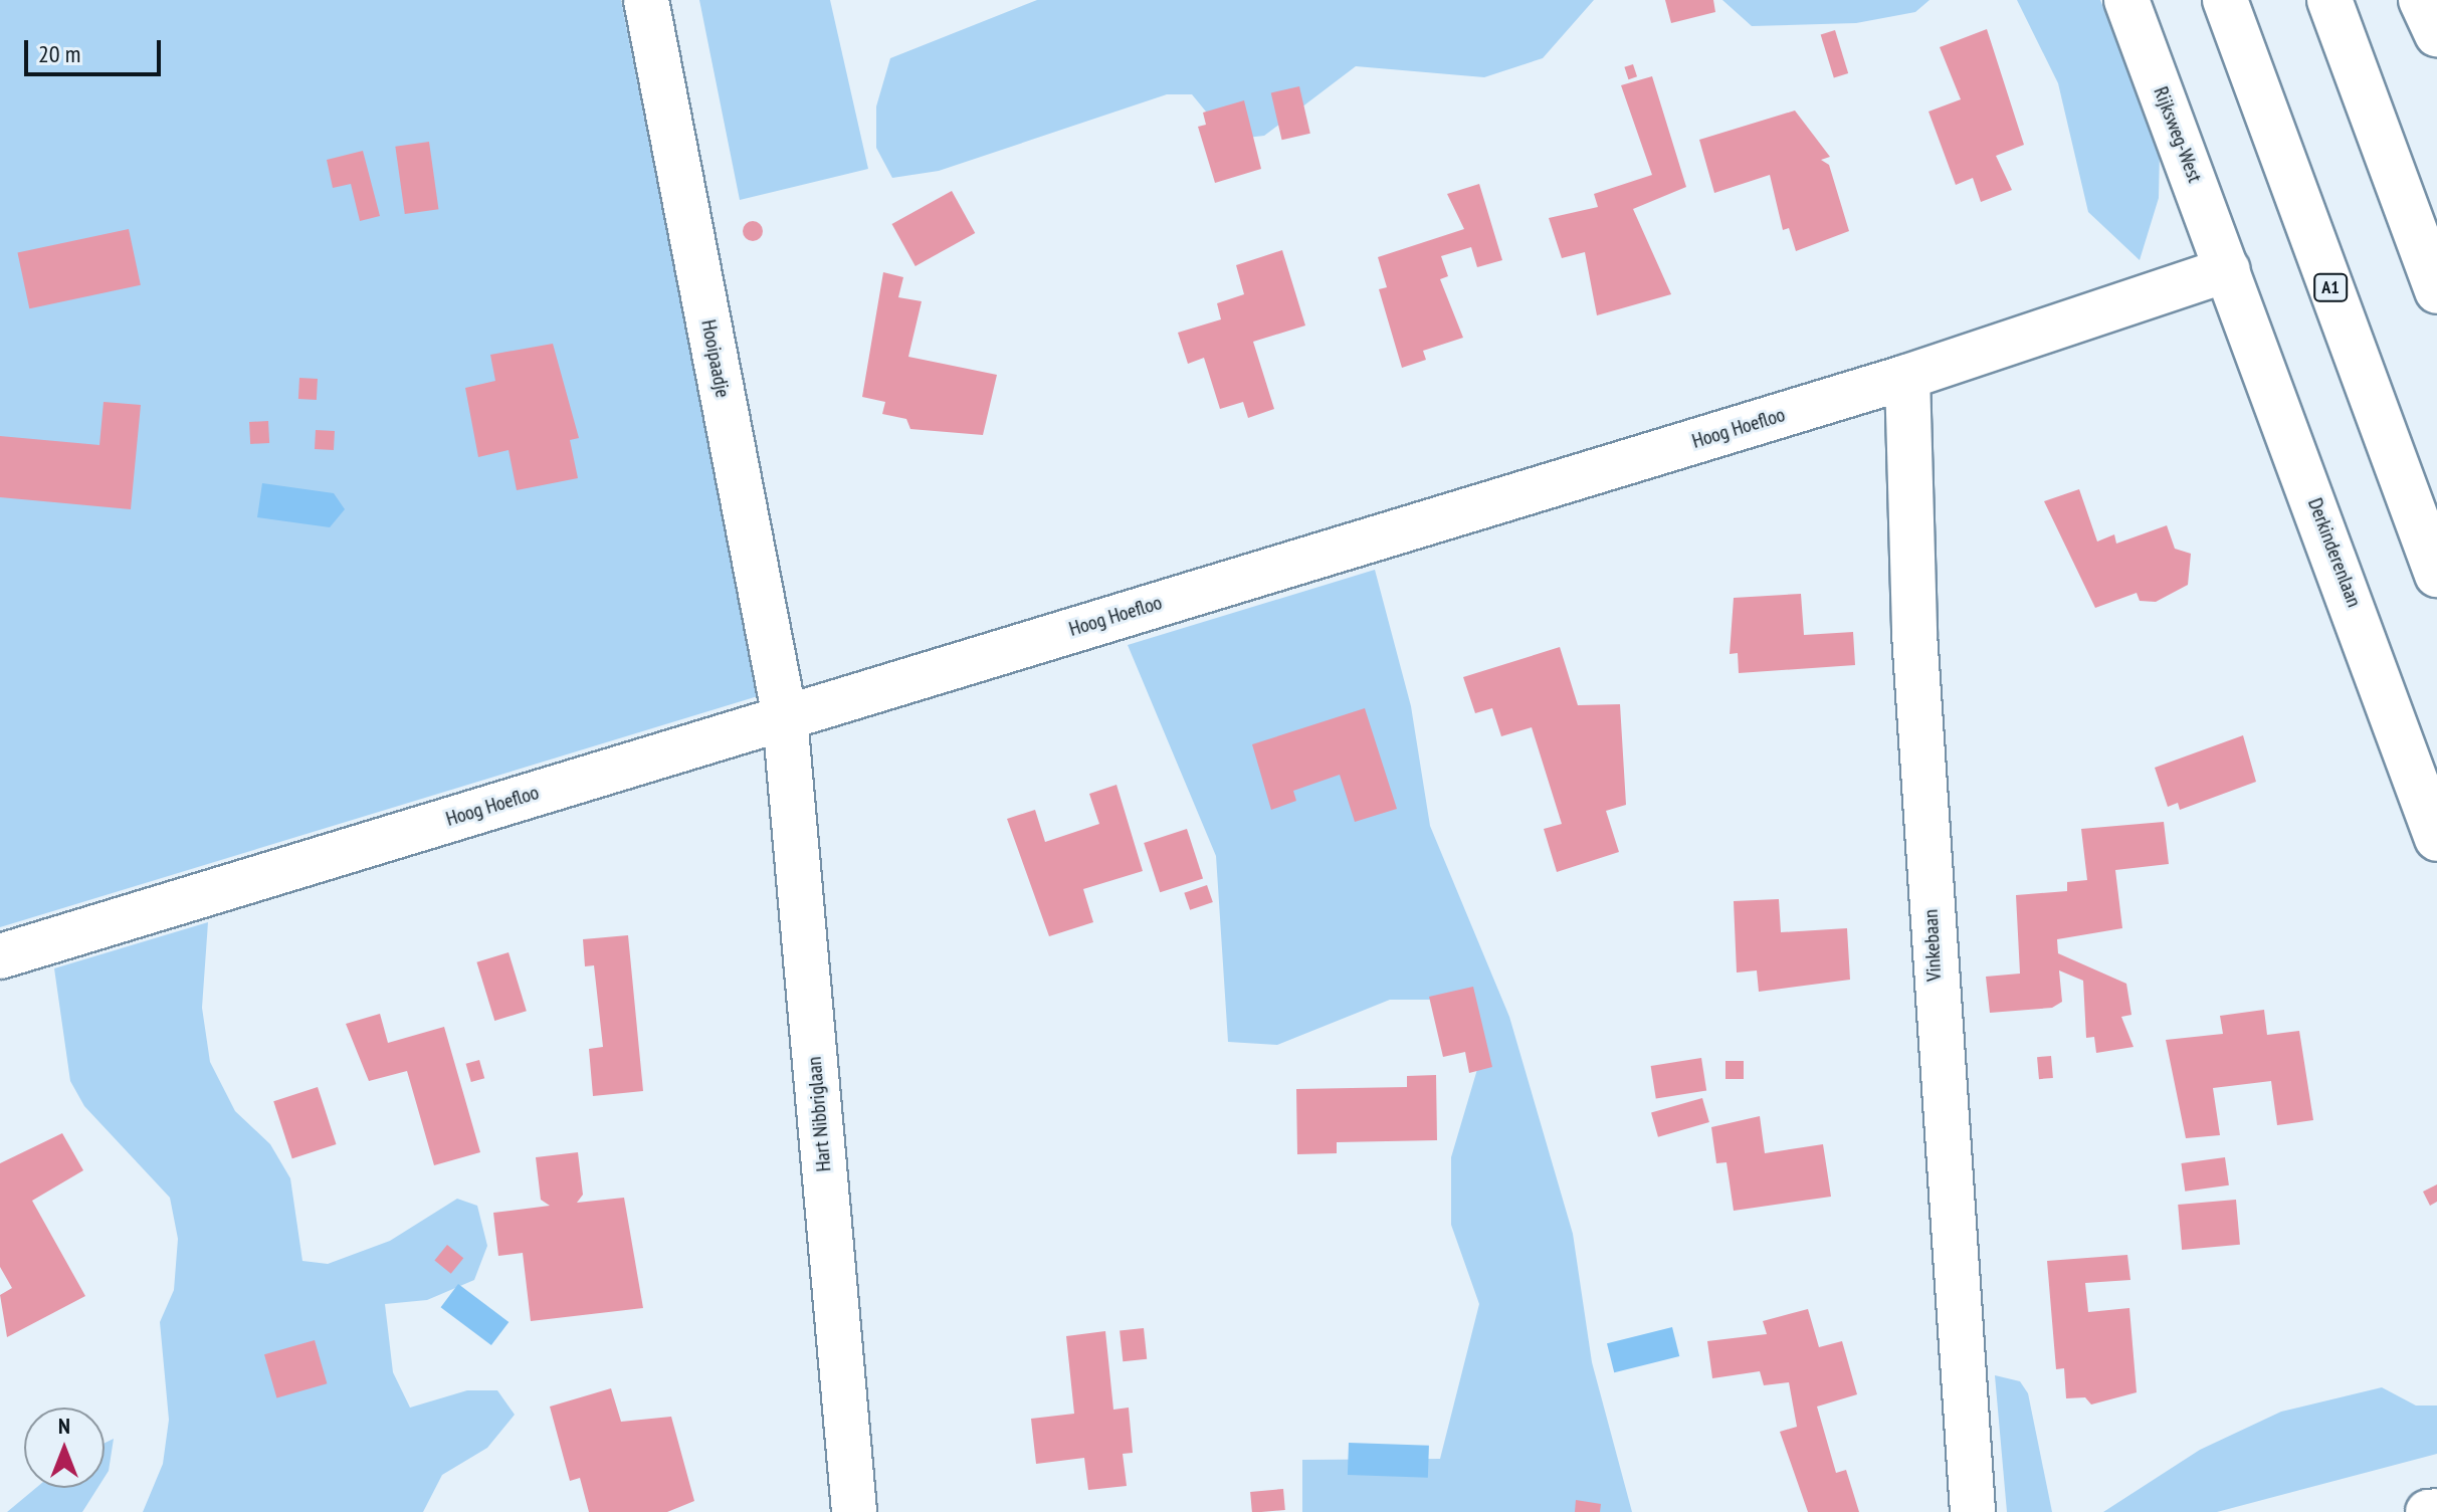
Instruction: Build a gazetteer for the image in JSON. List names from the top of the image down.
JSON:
{
  "streets": {
    "main road": [
      "Rijksweg-West",
      "A1",
      "Hooipaadje",
      "Hoog Hoefloo",
      "Derkinderenlaan",
      "Vinkebaan",
      "Hart Nibbriglaan"
    ]
  },
  "crossings": [
    ["Rijksweg-West", "Hoog Hoefloo"],
    ["Rijksweg-West", "Derkinderenlaan"],
    ["Hooipaadje", "Hoog Hoefloo"],
    ["Hooipaadje", "Hart Nibbriglaan"],
    ["Hoog Hoefloo", "Derkinderenlaan"],
    ["Hoog Hoefloo", "Vinkebaan"],
    ["Hoog Hoefloo", "Hart Nibbriglaan"]
  ],
  "scale_bar": "20 m",
  "north": "top"
}
